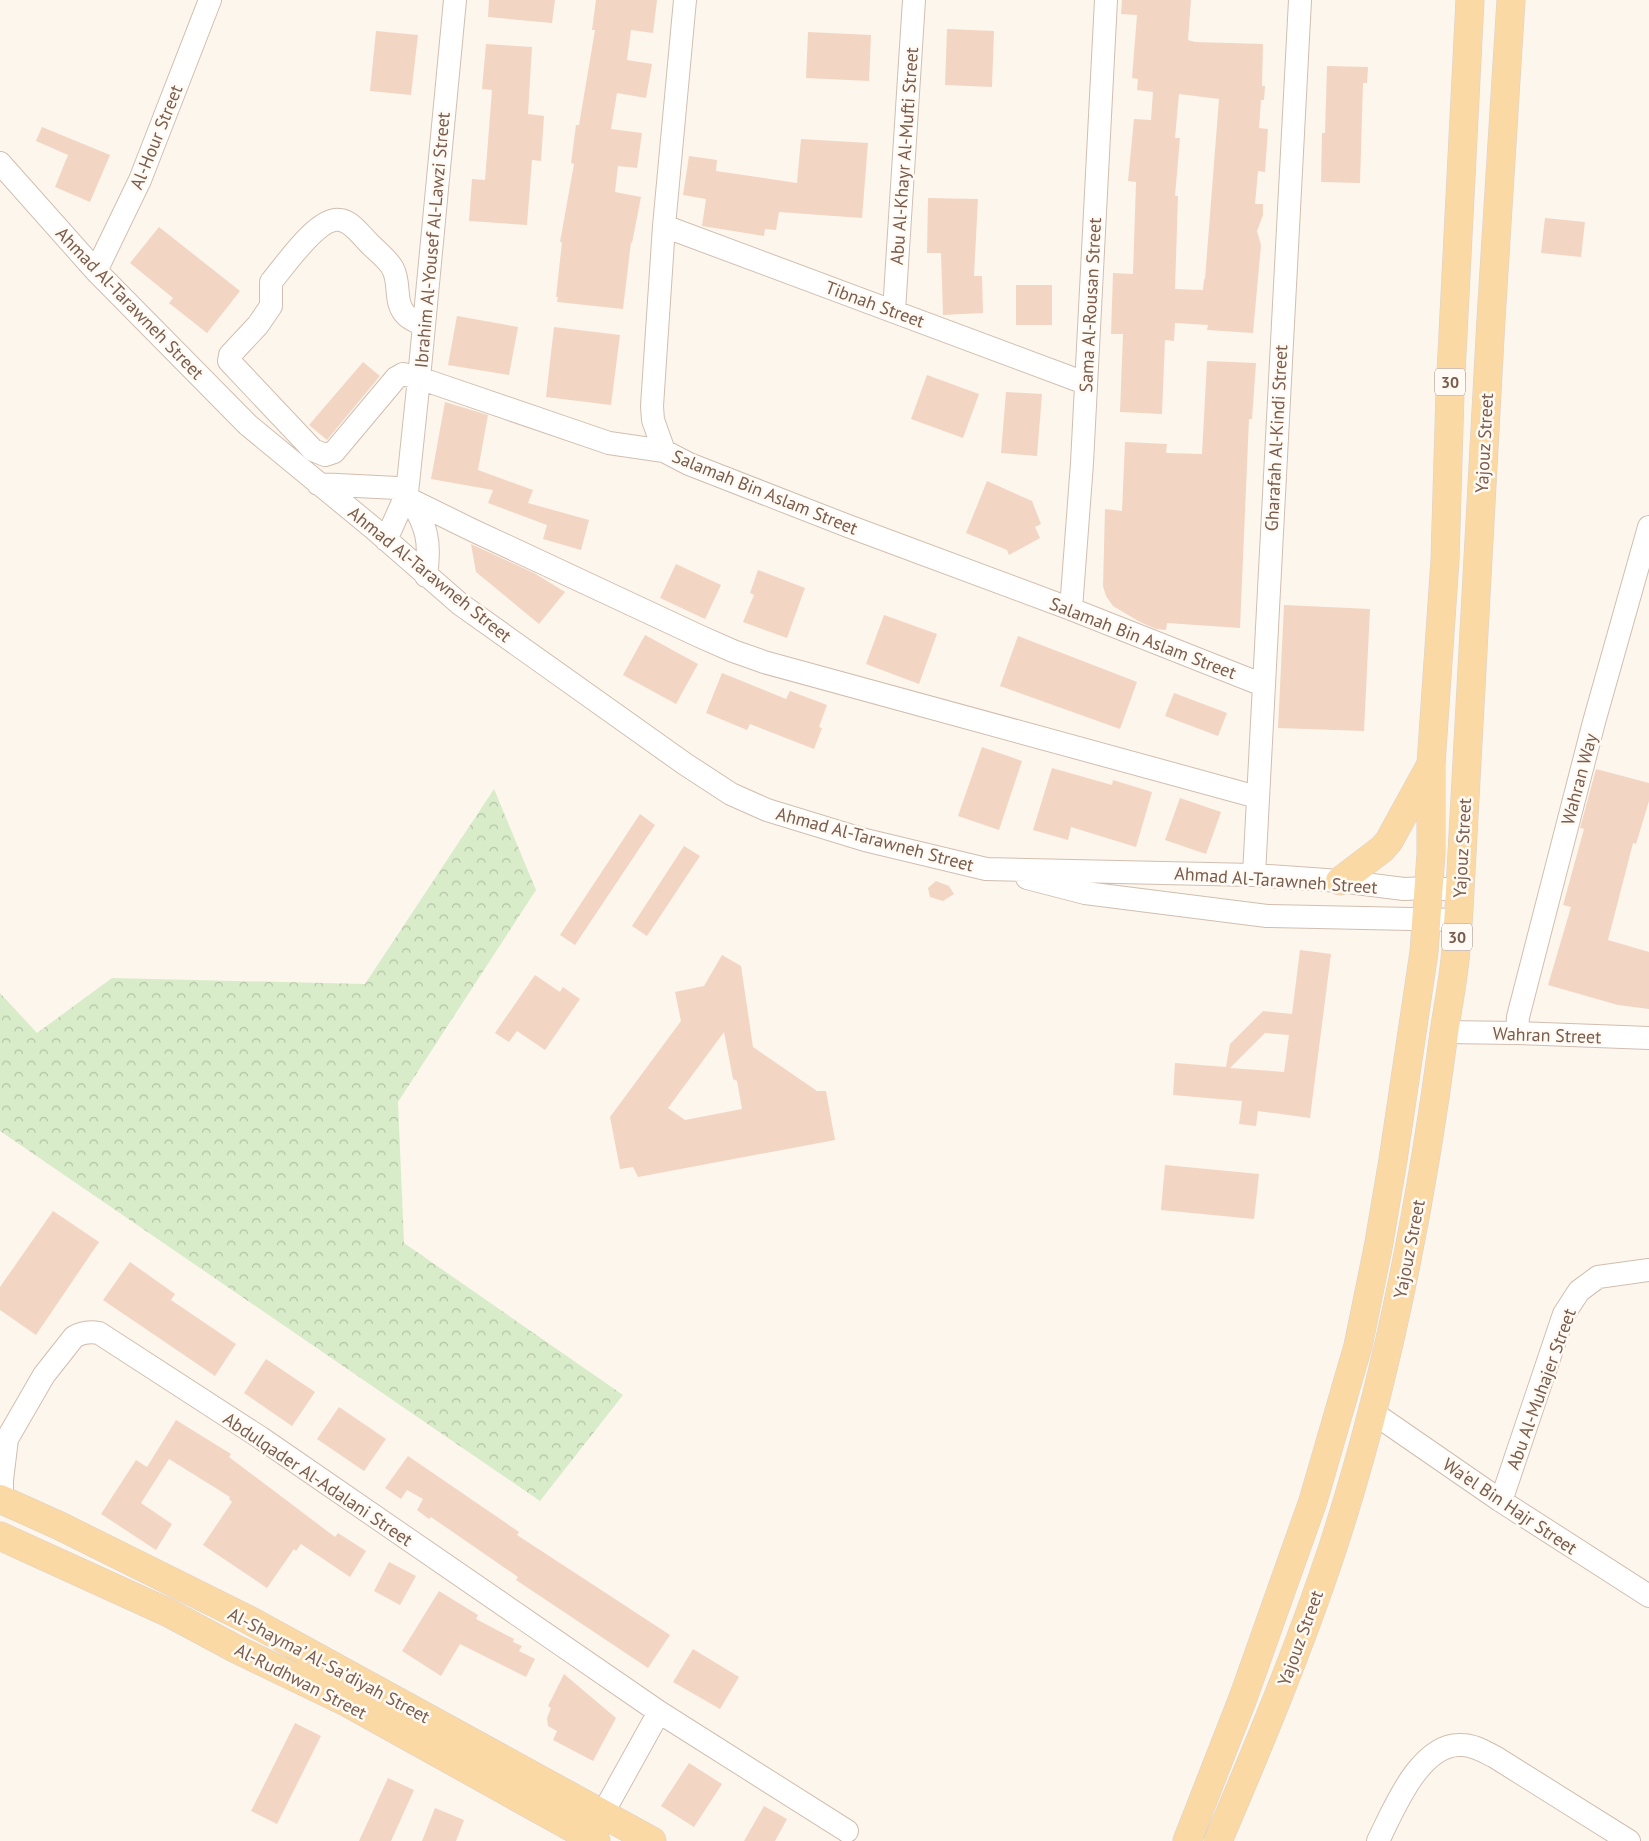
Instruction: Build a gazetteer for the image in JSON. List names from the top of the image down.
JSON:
{
  "streets": {
    "main road": [
      "30",
      "Yajouz Street",
      "Al-Shayma’ Al-Sa’diyah Street",
      "Al-Rudhwan Street"
    ],
    "street": [
      "Al-Hour Street",
      "Abu Al-Khayr Al-Mufti Street",
      "Ibrahim Al-Yousef Al-Lawzi Street",
      "Ahmad Al-Tarawneh Street",
      "Tibnah Street",
      "Sama Al-Rousan Street",
      "Gharafah Al-Kindi Street",
      "Salamah Bin Aslam Street",
      "Wahran Way",
      "Wahran Street",
      "Abu Al-Muhajer Street",
      "Abdulqader Al-Adalani Street",
      "Wa'el Bin Hajr Street"
    ]
  },
  "crossings": [
    ["Al-Hour Street", "Ahmad Al-Tarawneh Street"],
    ["Abu Al-Khayr Al-Mufti Street", "Tibnah Street"],
    ["Ibrahim Al-Yousef Al-Lawzi Street", "Ahmad Al-Tarawneh Street"],
    ["Ahmad Al-Tarawneh Street", "Gharafah Al-Kindi Street"],
    ["Ahmad Al-Tarawneh Street", "Yajouz Street"],
    ["Tibnah Street", "Sama Al-Rousan Street"],
    ["Tibnah Street", "Salamah Bin Aslam Street"],
    ["Sama Al-Rousan Street", "Salamah Bin Aslam Street"],
    ["Gharafah Al-Kindi Street", "Salamah Bin Aslam Street"],
    ["Yajouz Street", "Wahran Street"],
    ["Yajouz Street", "Wa'el Bin Hajr Street"],
    ["Wahran Way", "Wahran Street"],
    ["Abu Al-Muhajer Street", "Wa'el Bin Hajr Street"],
    ["Abdulqader Al-Adalani Street", "Al-Shayma’ Al-Sa’diyah Street"]
  ]
}
